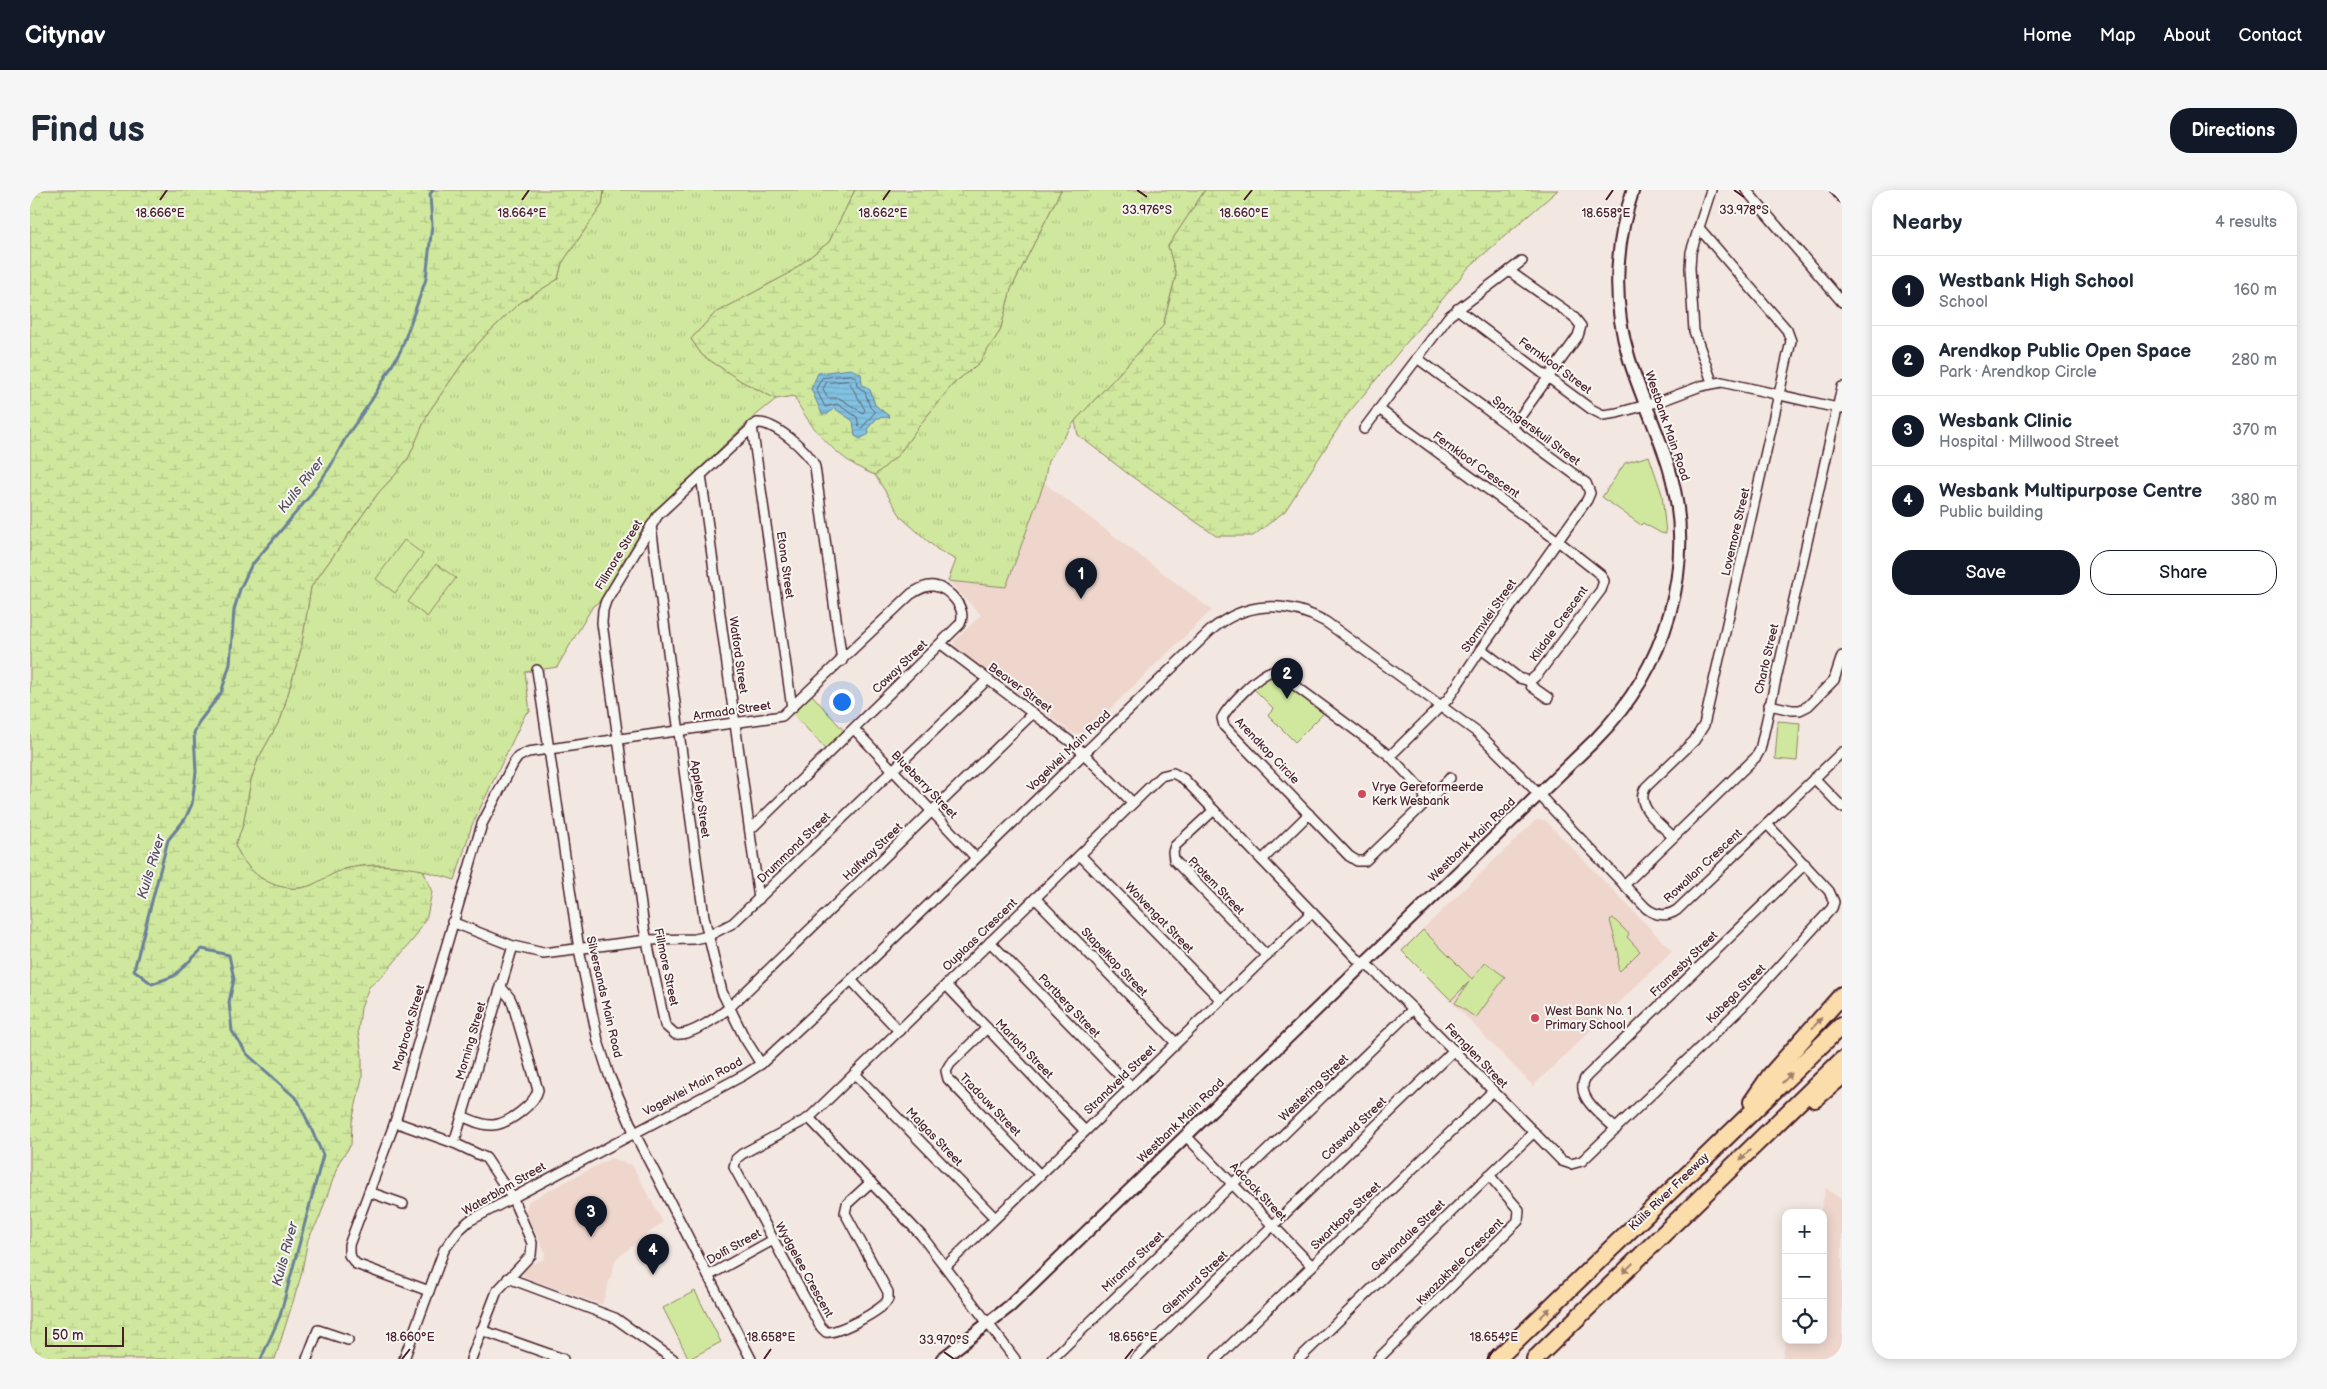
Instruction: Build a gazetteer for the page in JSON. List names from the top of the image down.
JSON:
{
  "streets": {
    "highway": ["Kuils River Freeway"],
    "street": [
      "Fernkloof Street",
      "Westbank Main Road",
      "Springerskuil Street",
      "Fernkloof Crescent",
      "Lovemore Street",
      "Fillmore Street",
      "Etona Street",
      "Stormvlei Street",
      "Klidale Crescent",
      "Watford Street",
      "Charlo Street",
      "Coway Street",
      "Beaver Street",
      "Armada Street",
      "Vogelvlei Main Road",
      "Arendkop Circle",
      "Blueberry Street",
      "Appleby Street",
      "Drummond Street",
      "Halfway Street",
      "Rowallan Crescent",
      "Protem Street",
      "Wolvengat Street",
      "Ouplaas Crescent",
      "Stapelkop Street",
      "Framesby Street",
      "Kabega Street",
      "Silversands Main Road",
      "Portberg Street",
      "Maybrook Street",
      "Morning Street",
      "Marloth Street",
      "Fernglen Street",
      "Strandveld Street",
      "Westering Street",
      "Tradouw Street",
      "Cotswold Street",
      "Malgas Street",
      "Waterblom Street",
      "Adcock Street",
      "Swartkops Street",
      "Gelvandale Street",
      "Dolfi Street",
      "Miramar Street",
      "Kwazakhele Crescent",
      "Wydgelee Crescent",
      "Glenhurd Street"
    ]
  },
  "crossings": [
    ["Fernkloof Street", "Westbank Main Road"],
    ["Westbank Main Road", "Vogelvlei Main Road"],
    ["Westbank Main Road", "Rowallan Crescent"],
    ["Westbank Main Road", "Ouplaas Crescent"],
    ["Westbank Main Road", "Fernglen Street"],
    ["Westbank Main Road", "Adcock Street"],
    ["Springerskuil Street", "Fernkloof Crescent"],
    ["Springerskuil Street", "Stormvlei Street"],
    ["Springerskuil Street", "Klidale Crescent"],
    ["Fernkloof Crescent", "Stormvlei Street"],
    ["Fernkloof Crescent", "Klidale Crescent"],
    ["Lovemore Street", "Charlo Street"],
    ["Fillmore Street", "Etona Street"],
    ["Fillmore Street", "Watford Street"],
    ["Fillmore Street", "Armada Street"],
    ["Fillmore Street", "Appleby Street"],
    ["Fillmore Street", "Drummond Street"],
    ["Fillmore Street", "Halfway Street"],
    ["Etona Street", "Armada Street"],
    ["Stormvlei Street", "Klidale Crescent"],
    ["Stormvlei Street", "Vogelvlei Main Road"],
    ["Stormvlei Street", "Arendkop Circle"],
    ["Watford Street", "Coway Street"],
    ["Watford Street", "Armada Street"],
    ["Watford Street", "Drummond Street"],
    ["Charlo Street", "Rowallan Crescent"],
    ["Coway Street", "Beaver Street"],
    ["Coway Street", "Armada Street"],
    ["Coway Street", "Blueberry Street"],
    ["Beaver Street", "Vogelvlei Main Road"],
    ["Beaver Street", "Drummond Street"],
    ["Beaver Street", "Halfway Street"],
    ["Beaver Street", "Ouplaas Crescent"],
    ["Armada Street", "Appleby Street"],
    ["Armada Street", "Silversands Main Road"],
    ["Armada Street", "Maybrook Street"],
    ["Vogelvlei Main Road", "Blueberry Street"],
    ["Vogelvlei Main Road", "Appleby Street"],
    ["Vogelvlei Main Road", "Rowallan Crescent"],
    ["Vogelvlei Main Road", "Silversands Main Road"],
    ["Vogelvlei Main Road", "Waterblom Street"],
    ["Blueberry Street", "Drummond Street"],
    ["Blueberry Street", "Halfway Street"],
    ["Appleby Street", "Drummond Street"],
    ["Appleby Street", "Halfway Street"],
    ["Drummond Street", "Silversands Main Road"],
    ["Drummond Street", "Maybrook Street"],
    ["Drummond Street", "Morning Street"],
    ["Rowallan Crescent", "Kabega Street"],
    ["Protem Street", "Ouplaas Crescent"],
    ["Protem Street", "Strandveld Street"],
    ["Wolvengat Street", "Ouplaas Crescent"],
    ["Wolvengat Street", "Strandveld Street"],
    ["Ouplaas Crescent", "Stapelkop Street"],
    ["Ouplaas Crescent", "Portberg Street"],
    ["Ouplaas Crescent", "Marloth Street"],
    ["Ouplaas Crescent", "Fernglen Street"],
    ["Ouplaas Crescent", "Strandveld Street"],
    ["Ouplaas Crescent", "Malgas Street"],
    ["Ouplaas Crescent", "Wydgelee Crescent"],
    ["Stapelkop Street", "Strandveld Street"],
    ["Framesby Street", "Kabega Street"],
    ["Kabega Street", "Fernglen Street"],
    ["Silversands Main Road", "Maybrook Street"],
    ["Silversands Main Road", "Waterblom Street"],
    ["Silversands Main Road", "Dolfi Street"],
    ["Portberg Street", "Strandveld Street"],
    ["Maybrook Street", "Waterblom Street"],
    ["Marloth Street", "Strandveld Street"],
    ["Marloth Street", "Tradouw Street"],
    ["Fernglen Street", "Westering Street"],
    ["Fernglen Street", "Cotswold Street"],
    ["Fernglen Street", "Swartkops Street"],
    ["Fernglen Street", "Gelvandale Street"],
    ["Strandveld Street", "Tradouw Street"],
    ["Strandveld Street", "Malgas Street"],
    ["Westering Street", "Adcock Street"],
    ["Westering Street", "Miramar Street"],
    ["Cotswold Street", "Adcock Street"],
    ["Cotswold Street", "Glenhurd Street"],
    ["Adcock Street", "Swartkops Street"],
    ["Adcock Street", "Miramar Street"],
    ["Adcock Street", "Glenhurd Street"],
    ["Gelvandale Street", "Kwazakhele Crescent"],
    ["Dolfi Street", "Wydgelee Crescent"]
  ],
  "water": ["Kuils River"],
  "places": ["Vrye Gereformeerde Kerk Wesbank", "West Bank No. 1 Primary School"],
  "scale_bar": "50 m",
  "page": {
    "header": "Citynav",
    "nav": [
      "Home",
      "Map",
      "About",
      "Contact"
    ],
    "buttons": [
      "Directions",
      ["Save", "Share"]
    ],
    "title": "Find us",
    "heading": ["Nearby", "4 results"],
    "list": [
      {
        "mark": "1",
        "name": "Westbank High School",
        "note": "School",
        "value": "160 m"
      },
      {
        "mark": "2",
        "name": "Arendkop Public Open Space",
        "note": "Park · Arendkop Circle",
        "value": "280 m"
      },
      {
        "mark": "3",
        "name": "Wesbank Clinic",
        "note": "Hospital · Millwood Street",
        "value": "370 m"
      },
      {
        "mark": "4",
        "name": "Wesbank Multipurpose Centre",
        "note": "Public building",
        "value": "380 m"
      }
    ],
    "pins": [
      "1",
      "2",
      "3",
      "4"
    ],
    "map_buttons": ["+", "−"],
    "scale": "50 m"
  },
  "coordinates": [
    "33.976°S",
    "33.978°S",
    "18.666°E",
    "18.664°E",
    "18.662°E",
    "18.660°E",
    "18.658°E",
    "18.656°E",
    "18.654°E",
    "33.970°S"
  ]
}
